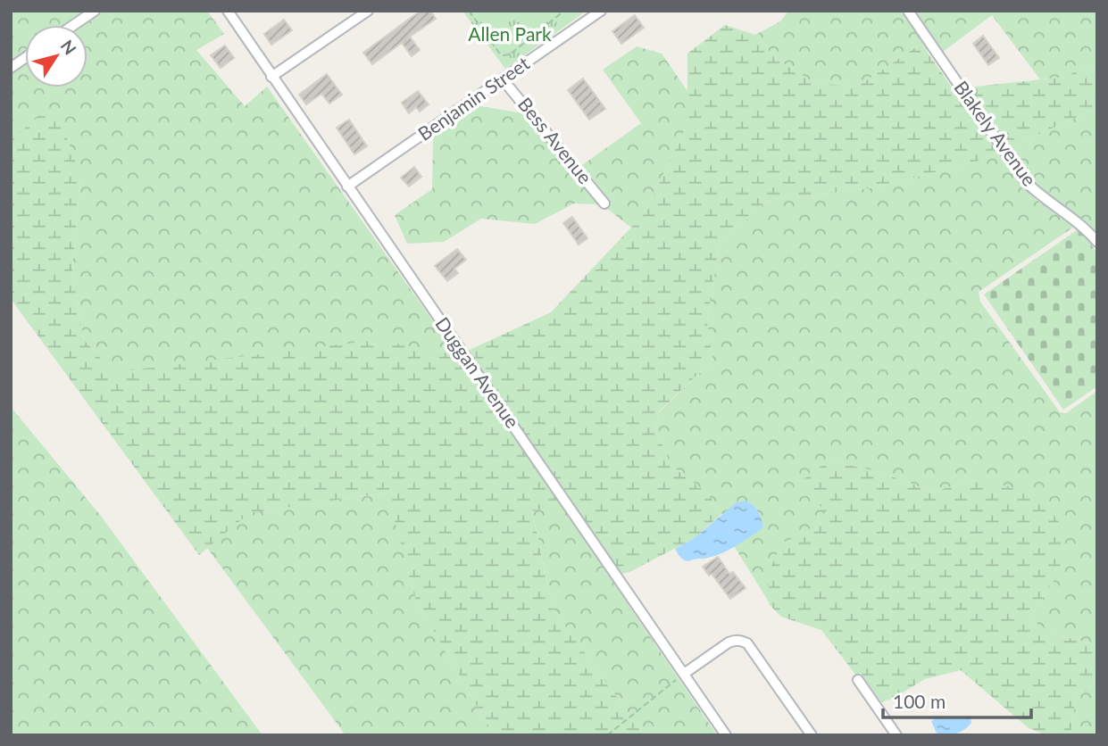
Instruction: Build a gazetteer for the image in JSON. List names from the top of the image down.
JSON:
{
  "streets": {
    "street": [
      "Benjamin Street",
      "Blakely Avenue",
      "Bess Avenue",
      "Duggan Avenue"
    ]
  },
  "crossings": [
    ["Benjamin Street", "Bess Avenue"],
    ["Benjamin Street", "Duggan Avenue"]
  ],
  "parks": ["Allen Park"],
  "scale_bar": "100 m",
  "north": "top right"
}
